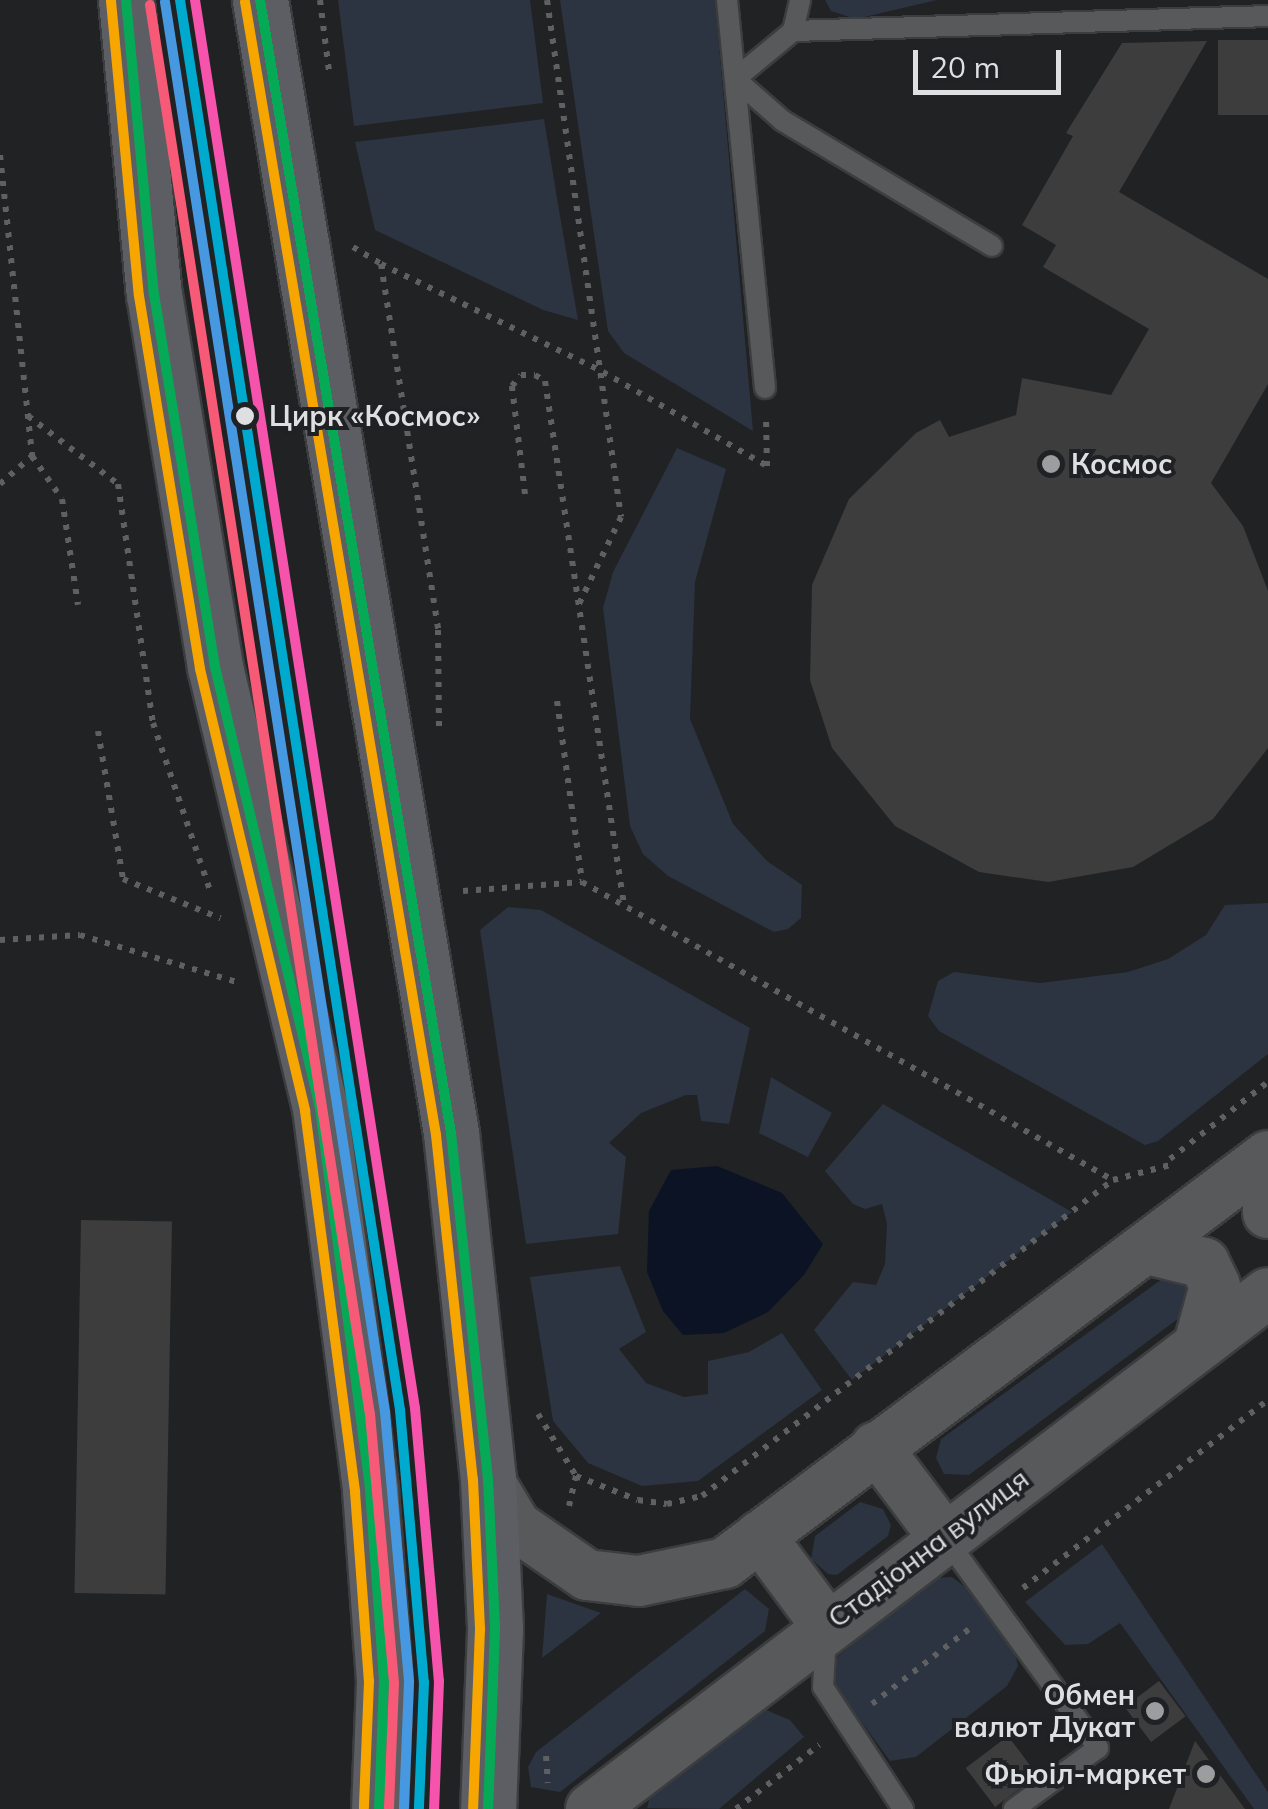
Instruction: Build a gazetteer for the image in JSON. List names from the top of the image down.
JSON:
{
  "streets": {
    "street": ["Стадіонна вулиця"]
  },
  "places": [
    "Цирк «Космос»",
    "Космос",
    "Обмен валют Дукат",
    "Фьюіл-маркет"
  ],
  "scale_bar": "20 m"
}
